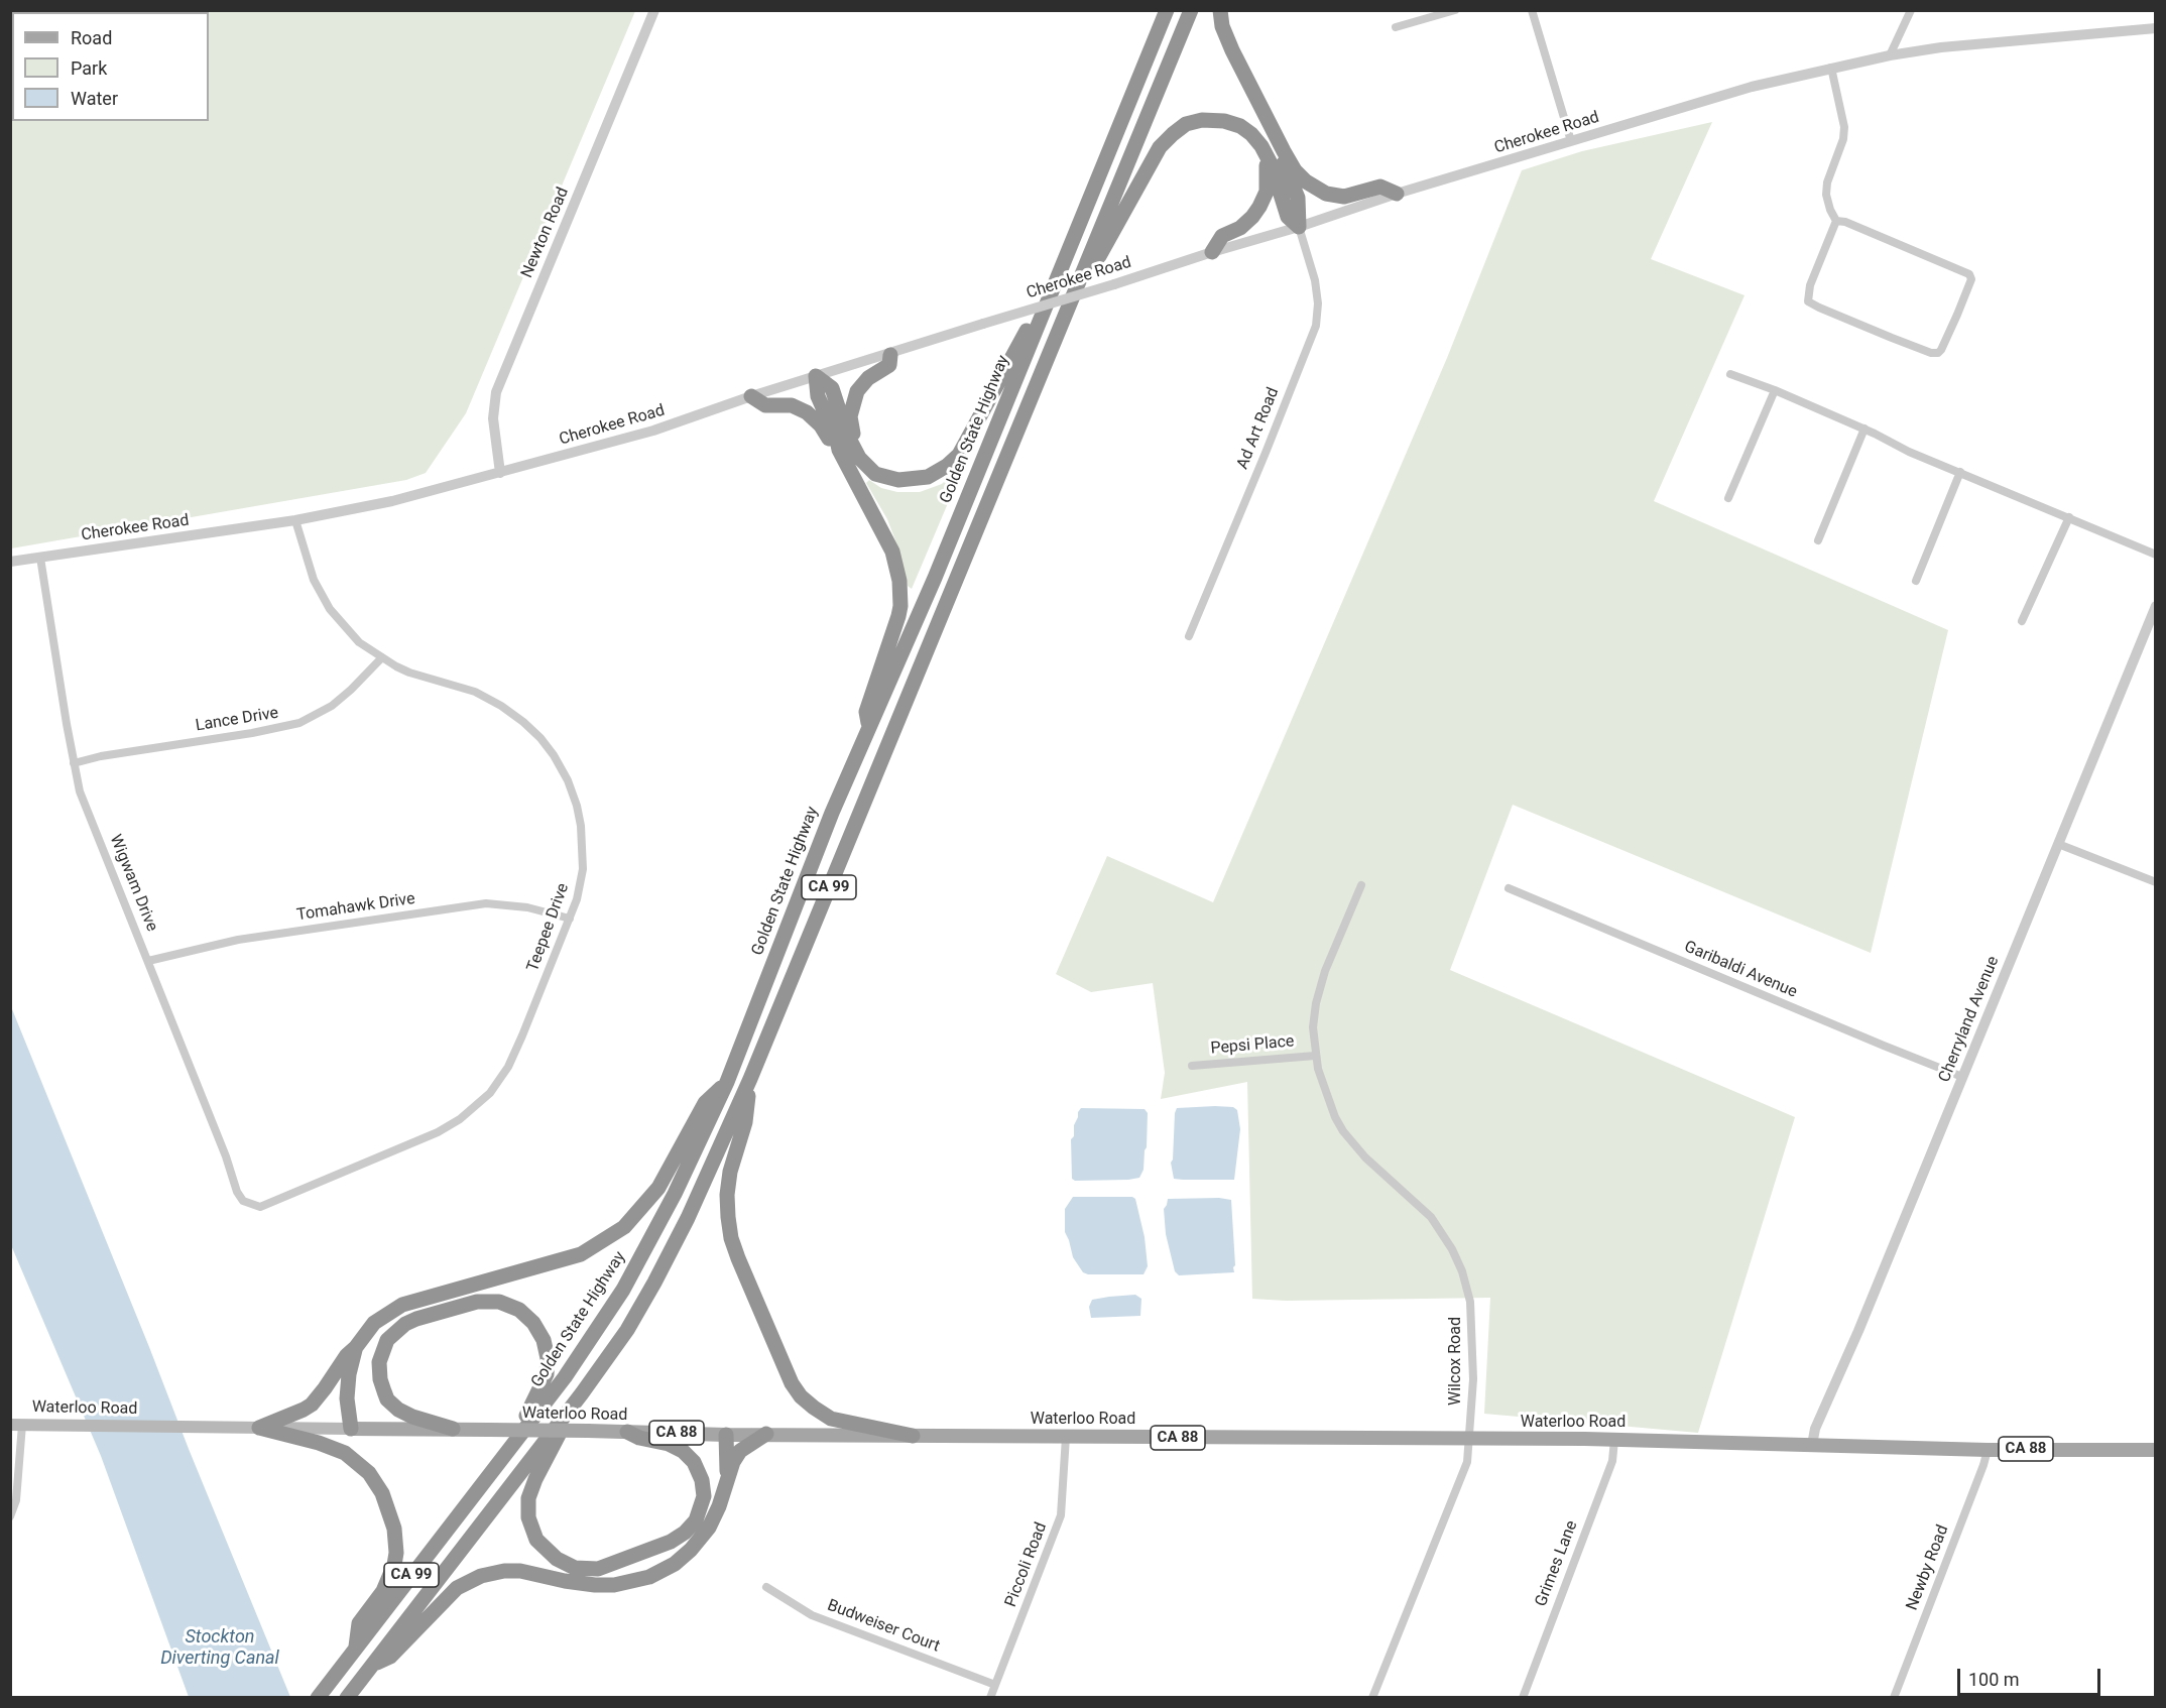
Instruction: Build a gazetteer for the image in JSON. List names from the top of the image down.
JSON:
{
  "streets": {
    "highway": ["Golden State Highway", "CA 99"],
    "main road": ["Waterloo Road", "CA 88"],
    "street": [
      "Cherokee Road",
      "Newton Road",
      "Ad Art Road",
      "Lance Drive",
      "Wigwam Drive",
      "Tomahawk Drive",
      "Teepee Drive",
      "Garibaldi Avenue",
      "Cherryland Avenue",
      "Pepsi Place",
      "Wilcox Road",
      "Grimes Lane",
      "Piccoli Road",
      "Newby Road",
      "Budweiser Court"
    ]
  },
  "crossings": [
    ["Cherokee Road", "Newton Road"],
    ["Cherokee Road", "Ad Art Road"],
    ["Cherokee Road", "Wigwam Drive"],
    ["Cherokee Road", "Teepee Drive"],
    ["Lance Drive", "Wigwam Drive"],
    ["Lance Drive", "Teepee Drive"],
    ["Wigwam Drive", "Tomahawk Drive"],
    ["Wigwam Drive", "Teepee Drive"],
    ["Tomahawk Drive", "Teepee Drive"],
    ["Garibaldi Avenue", "Cherryland Avenue"],
    ["Cherryland Avenue", "Waterloo Road"],
    ["Pepsi Place", "Wilcox Road"],
    ["Wilcox Road", "Waterloo Road"],
    ["Waterloo Road", "Grimes Lane"],
    ["Waterloo Road", "Piccoli Road"],
    ["Waterloo Road", "Newby Road"],
    ["Piccoli Road", "Budweiser Court"]
  ],
  "water": ["Stockton Diverting Canal"],
  "legend": ["Road", "Park", "Water"],
  "scale_bar": "100 m"
}
